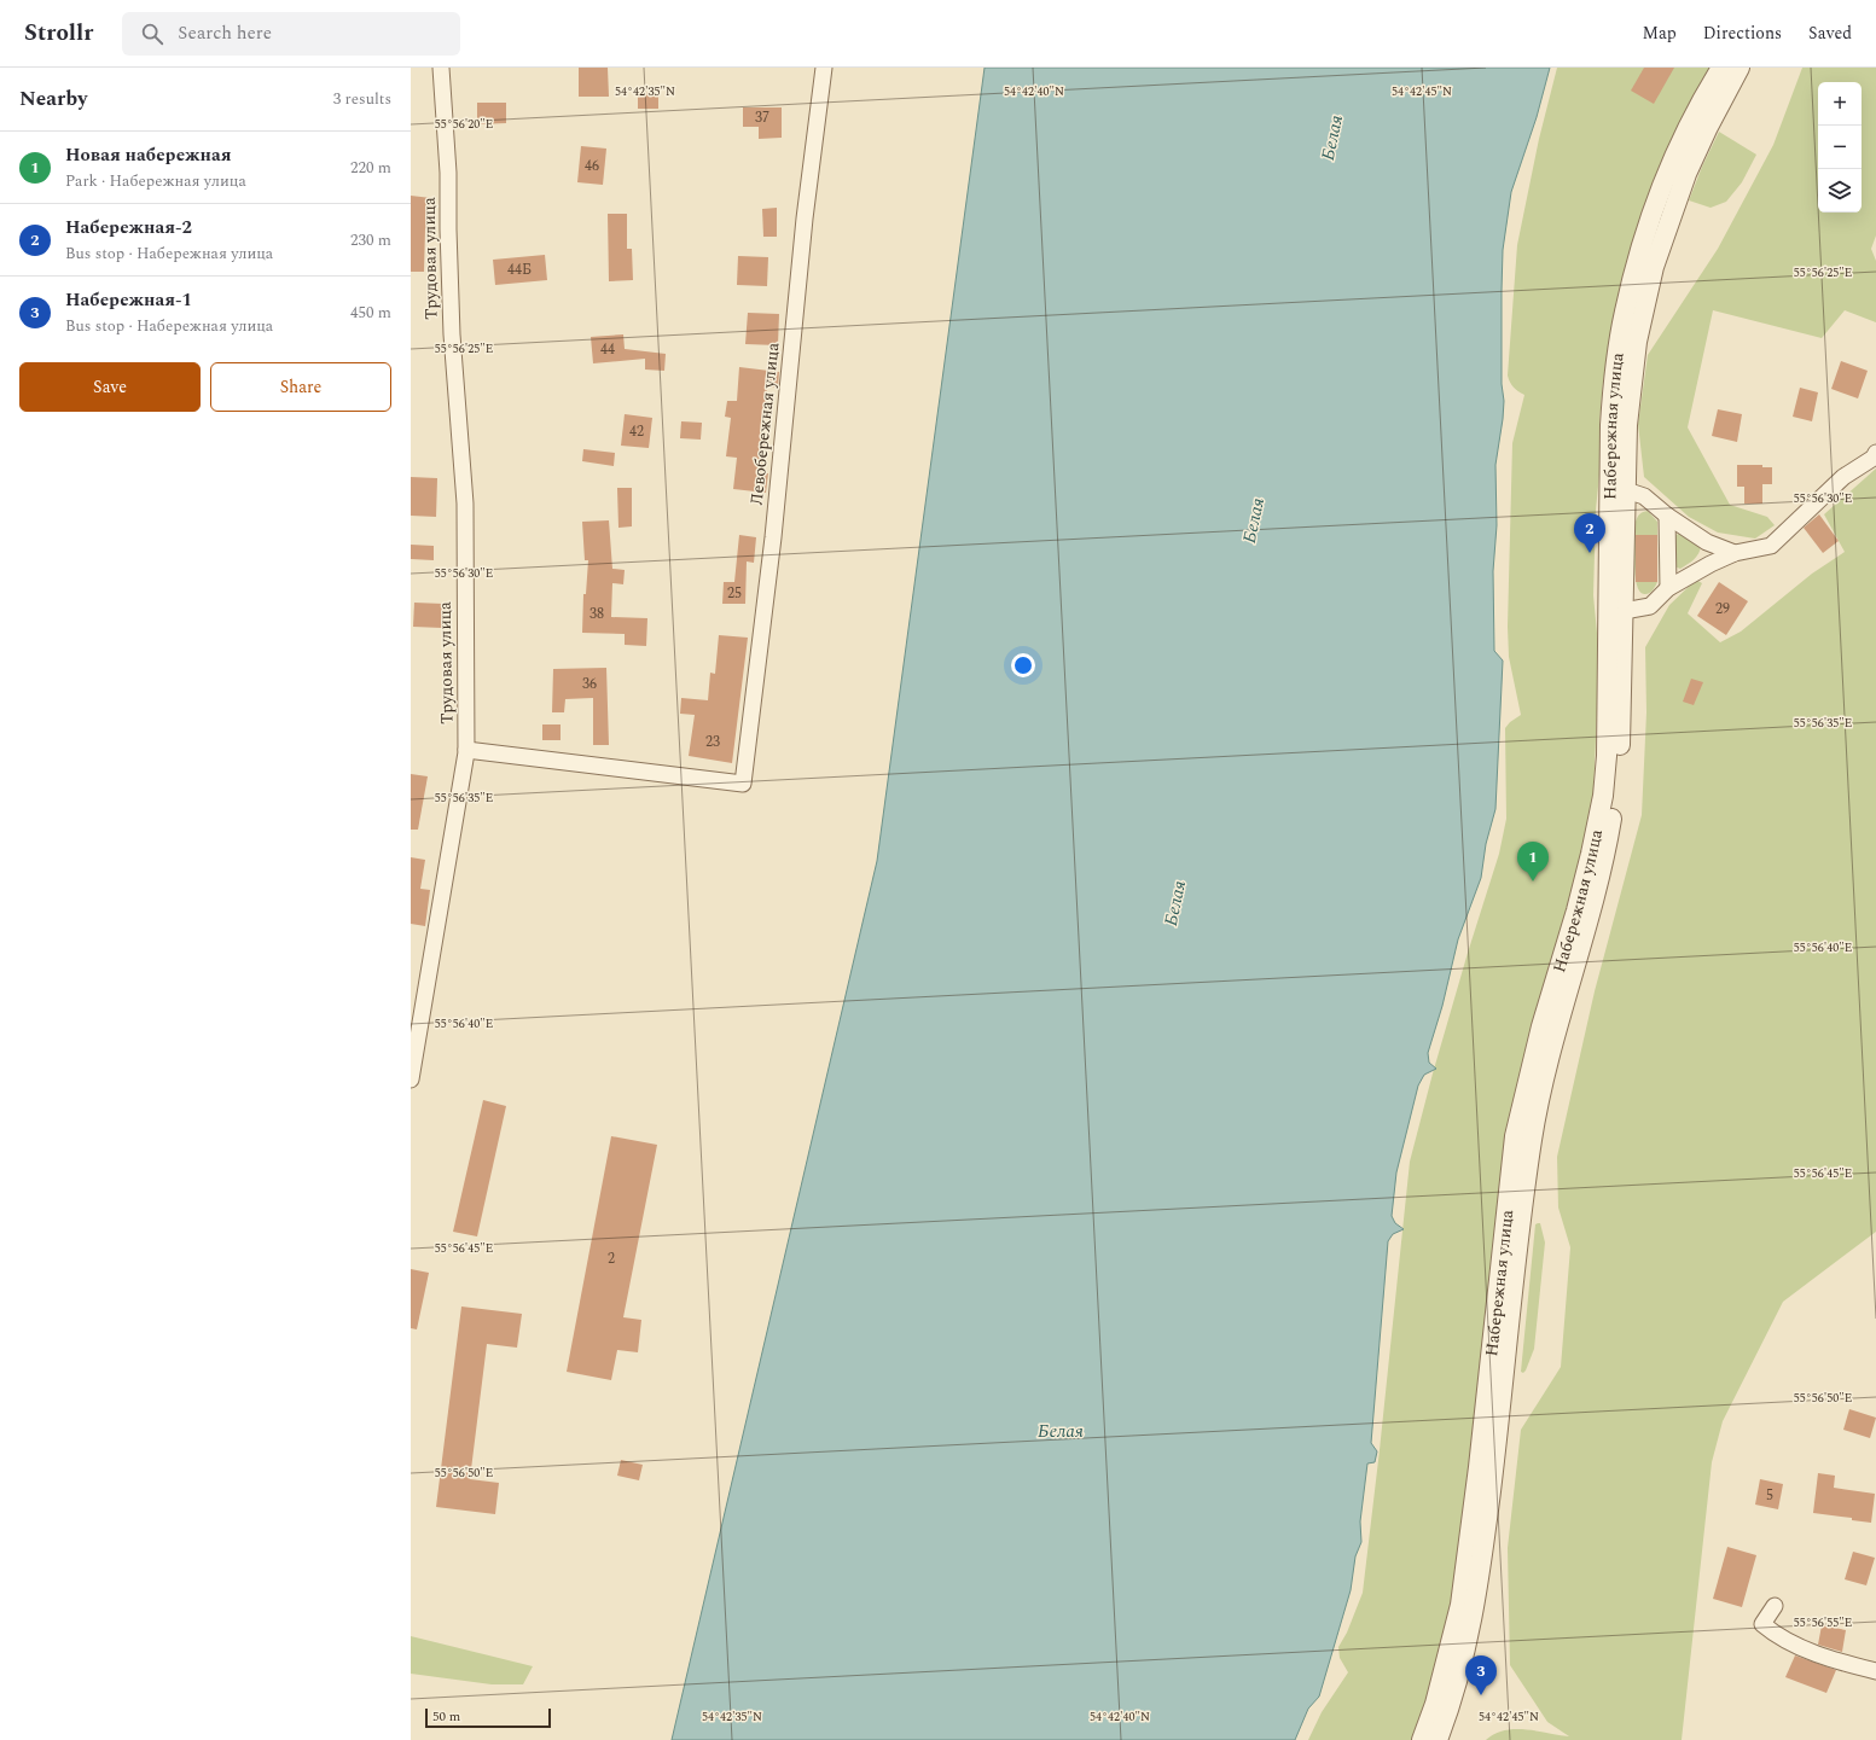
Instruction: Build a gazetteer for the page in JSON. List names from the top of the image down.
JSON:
{
  "streets": {
    "street": ["Трудовая улица", "Левобережная улица", "Набережная улица"]
  },
  "crossings": [
    ["Трудовая улица", "Левобережная улица"]
  ],
  "water": ["Белая"],
  "house_numbers": [
    "37",
    "46",
    "44Б",
    "44",
    "42",
    "25",
    "29",
    "38",
    "36",
    "23",
    "2",
    "5"
  ],
  "scale_bar": "50 m",
  "page": {
    "header": "Strollr",
    "search": "Search here",
    "nav": ["Map", "Directions", "Saved"],
    "heading": ["Nearby", "3 results"],
    "map_buttons": ["+", "−"],
    "list": [
      {
        "mark": "1",
        "name": "Новая набережная",
        "note": "Park · Набережная улица",
        "value": "220 m"
      },
      {
        "mark": "2",
        "name": "Набережная-2",
        "note": "Bus stop · Набережная улица",
        "value": "230 m"
      },
      {
        "mark": "3",
        "name": "Набережная-1",
        "note": "Bus stop · Набережная улица",
        "value": "450 m"
      }
    ],
    "buttons": ["Save", "Share"],
    "pins": ["2", "1", "3"],
    "scale": "50 m"
  },
  "coordinates": [
    "54°42'35\"N",
    "54°42'40\"N",
    "54°42'45\"N",
    "55°56'20\"E",
    "55°56'25\"E",
    "55°56'30\"E",
    "55°56'35\"E",
    "55°56'40\"E",
    "55°56'45\"E",
    "55°56'50\"E",
    "55°56'55\"E"
  ]
}
